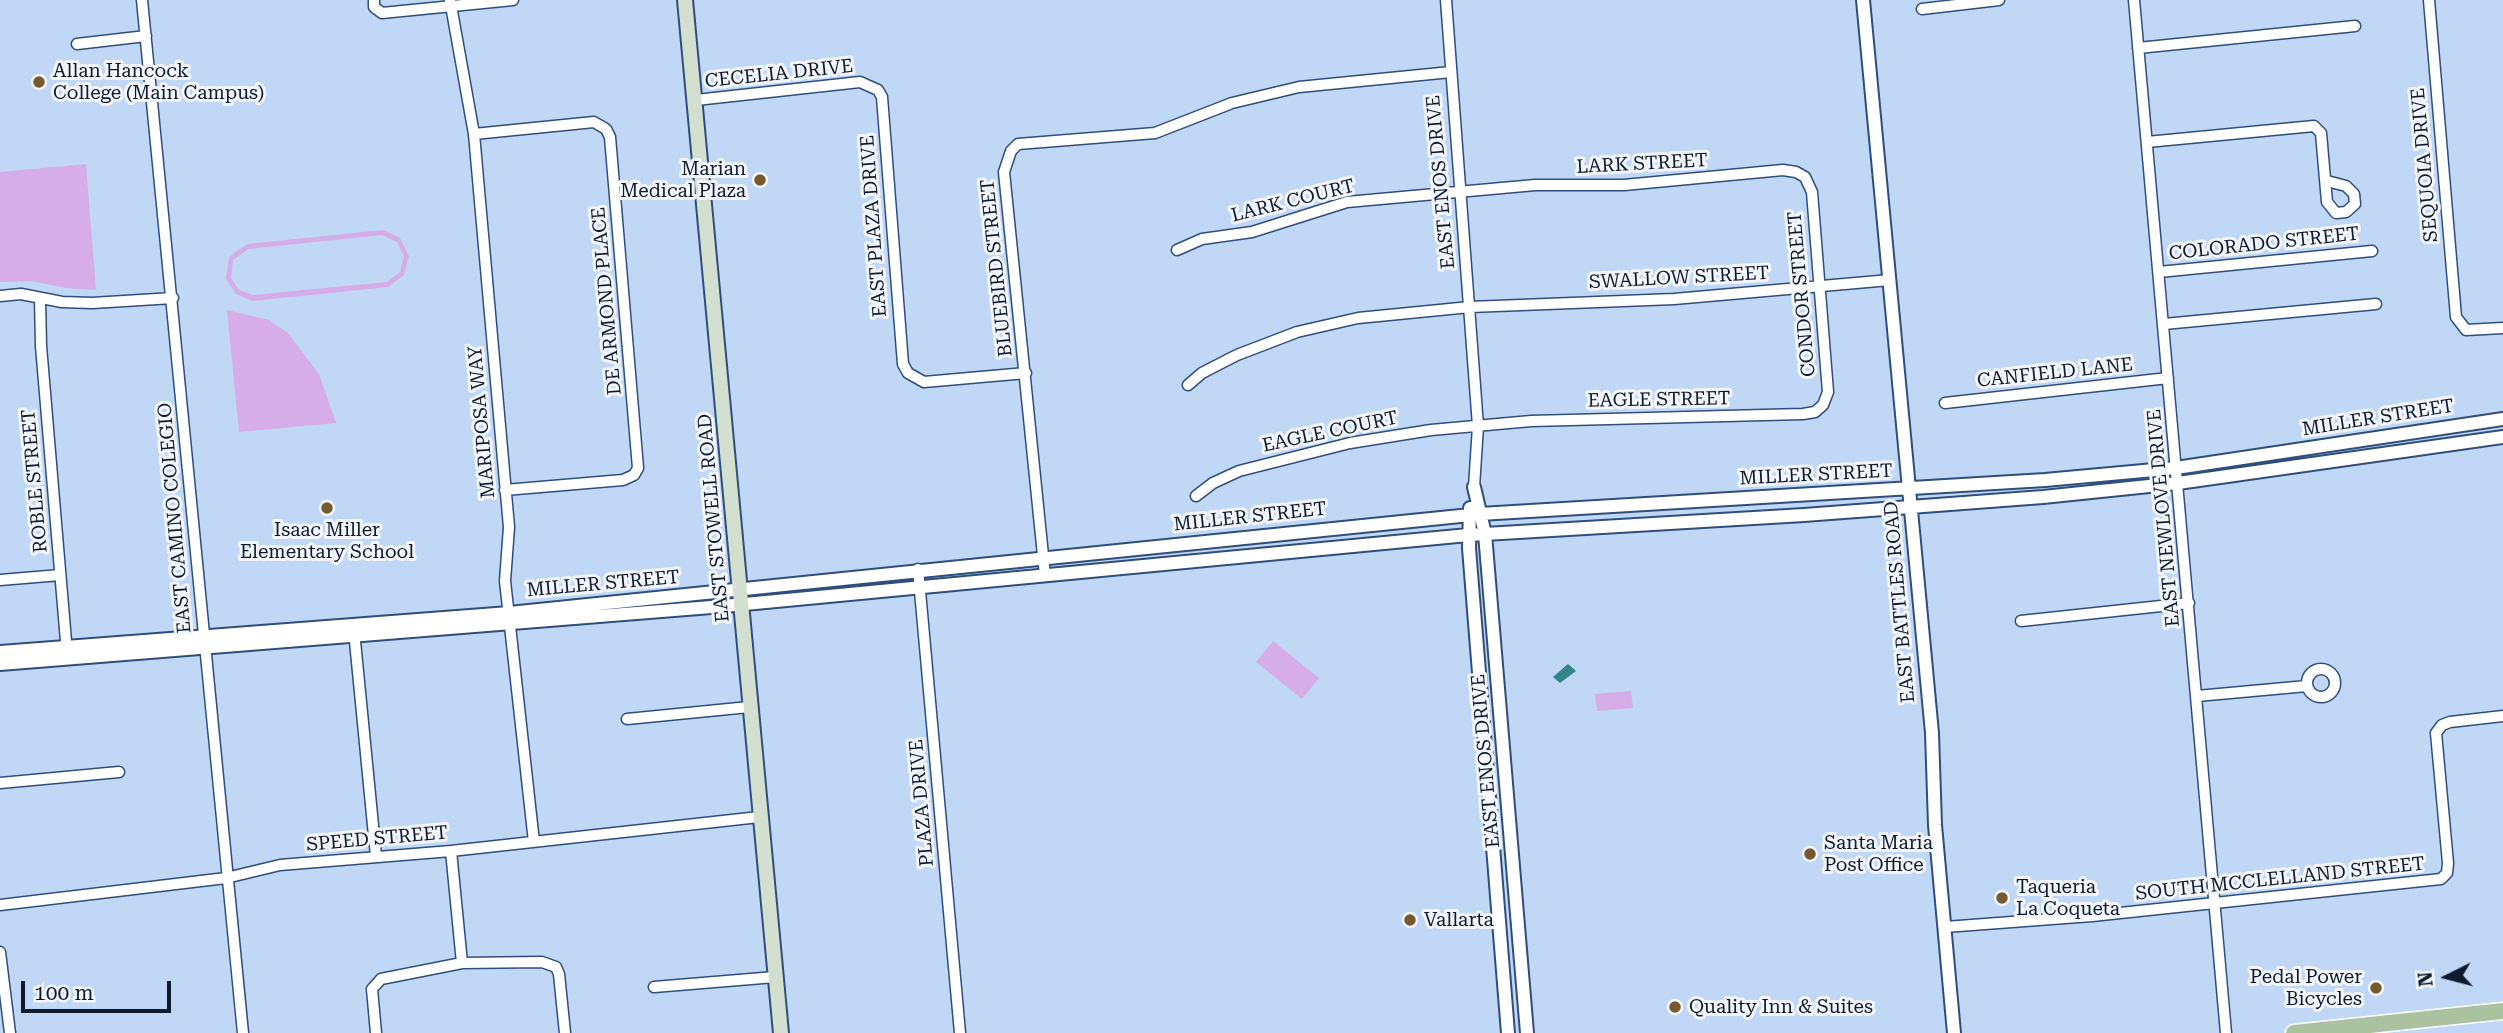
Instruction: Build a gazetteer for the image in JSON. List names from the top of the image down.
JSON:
{
  "streets": {
    "main road": ["EAST STOWELL ROAD"],
    "street": [
      "CECELIA DRIVE",
      "LARK STREET",
      "SEQUOIA DRIVE",
      "EAST ENOS DRIVE",
      "LARK COURT",
      "EAST PLAZA DRIVE",
      "COLORADO STREET",
      "BLUEBIRD STREET",
      "SWALLOW STREET",
      "CONDOR STREET",
      "DE ARMOND PLACE",
      "CANFIELD LANE",
      "EAGLE STREET",
      "MILLER STREET",
      "MARIPOSA WAY",
      "EAGLE COURT",
      "ROBLE STREET",
      "EAST CAMINO COLEGIO",
      "EAST NEWLOVE DRIVE",
      "EAST BATTLES ROAD",
      "PLAZA DRIVE",
      "SPEED STREET",
      "SOUTH MCCLELLAND STREET"
    ]
  },
  "crossings": [
    ["CECELIA DRIVE", "EAST PLAZA DRIVE"],
    ["CECELIA DRIVE", "EAST STOWELL ROAD"],
    ["LARK STREET", "EAST ENOS DRIVE"],
    ["LARK STREET", "LARK COURT"],
    ["LARK STREET", "CONDOR STREET"],
    ["EAST ENOS DRIVE", "LARK COURT"],
    ["EAST ENOS DRIVE", "BLUEBIRD STREET"],
    ["EAST ENOS DRIVE", "SWALLOW STREET"],
    ["EAST ENOS DRIVE", "EAGLE STREET"],
    ["EAST ENOS DRIVE", "MILLER STREET"],
    ["EAST ENOS DRIVE", "EAGLE COURT"],
    ["EAST PLAZA DRIVE", "BLUEBIRD STREET"],
    ["COLORADO STREET", "EAST NEWLOVE DRIVE"],
    ["SWALLOW STREET", "CONDOR STREET"],
    ["SWALLOW STREET", "EAST BATTLES ROAD"],
    ["CONDOR STREET", "EAGLE STREET"],
    ["DE ARMOND PLACE", "MARIPOSA WAY"],
    ["CANFIELD LANE", "EAST NEWLOVE DRIVE"],
    ["EAGLE STREET", "EAGLE COURT"],
    ["MILLER STREET", "MARIPOSA WAY"],
    ["MILLER STREET", "ROBLE STREET"],
    ["MILLER STREET", "EAST CAMINO COLEGIO"],
    ["MILLER STREET", "EAST STOWELL ROAD"],
    ["MILLER STREET", "EAST NEWLOVE DRIVE"],
    ["MILLER STREET", "EAST BATTLES ROAD"],
    ["MILLER STREET", "PLAZA DRIVE"],
    ["MARIPOSA WAY", "SPEED STREET"],
    ["EAST CAMINO COLEGIO", "SPEED STREET"],
    ["EAST STOWELL ROAD", "SPEED STREET"],
    ["EAST NEWLOVE DRIVE", "SOUTH MCCLELLAND STREET"],
    ["EAST BATTLES ROAD", "SOUTH MCCLELLAND STREET"]
  ],
  "places": [
    "Allan Hancock College (Main Campus)",
    "Marian Medical Plaza",
    "Isaac Miller Elementary School",
    "Santa Maria Post Office",
    "Taqueria La Coqueta",
    "Vallarta",
    "Pedal Power Bicycles",
    "Quality Inn & Suites"
  ],
  "scale_bar": "100 m",
  "north": "left"
}
